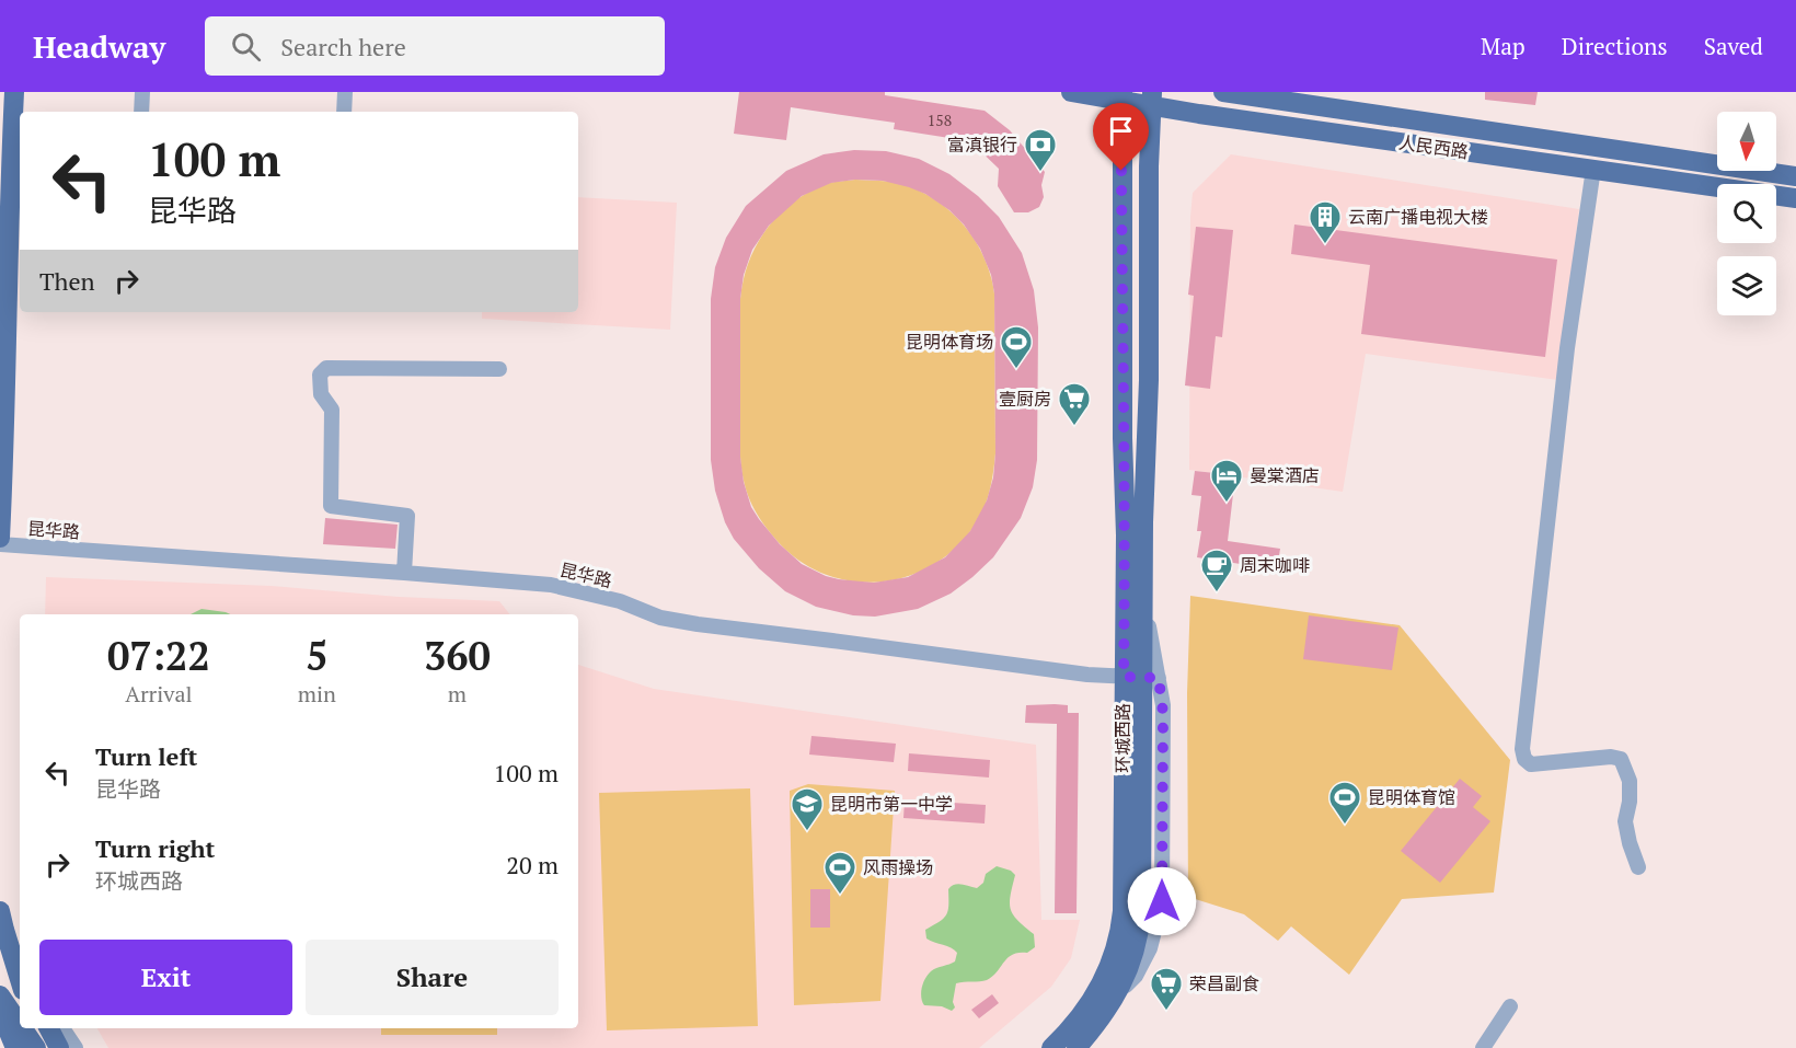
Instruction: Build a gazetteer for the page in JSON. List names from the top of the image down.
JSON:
{
  "streets": {
    "main road": ["人民西路", "环城西路"],
    "street": ["昆华路"]
  },
  "crossings": [
    ["人民西路", "环城西路"],
    ["昆华路", "环城西路"]
  ],
  "places": {
    "bank": ["富滇银行"],
    "building": ["云南广播电视大楼"],
    "sports": ["昆明体育场", "昆明体育馆", "风雨操场"],
    "supermarket": ["壹厨房", "荣昌副食"],
    "hotel": ["曼棠酒店"],
    "cafe": ["周末咖啡"],
    "school or university": ["昆明市第一中学"]
  },
  "house_numbers": ["158"],
  "north": "bottom",
  "page": {
    "header": "Headway",
    "search": "Search here",
    "nav": ["Map", "Directions", "Saved"],
    "turn": ["100 m", "昆华路"],
    "then": "Then",
    "eta": [
      "07:22",
      "Arrival",
      "5",
      "min",
      "360",
      "m"
    ],
    "list": [
      {
        "name": "Turn left",
        "note": "昆华路",
        "value": "100 m"
      },
      {
        "name": "Turn right",
        "note": "环城西路",
        "value": "20 m"
      }
    ],
    "buttons": ["Exit", "Share"]
  }
}
